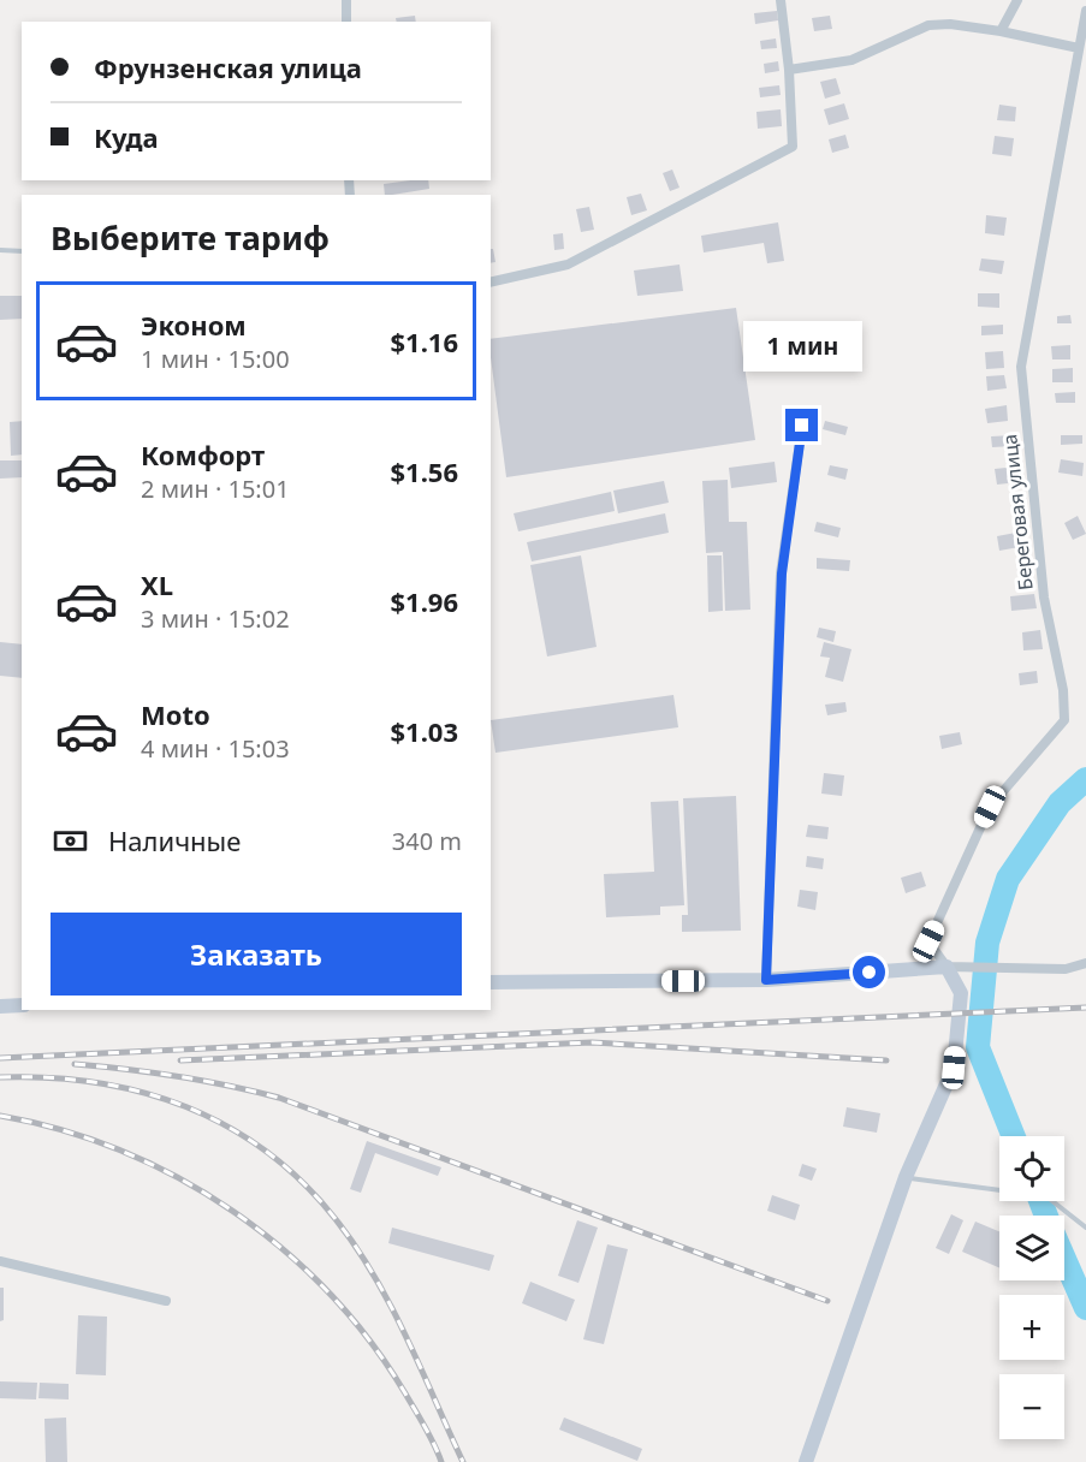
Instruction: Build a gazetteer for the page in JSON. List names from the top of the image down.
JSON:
{
  "streets": {
    "street": ["Береговая улица"]
  },
  "page": {
    "banner": ["Фрунзенская улица", "Куда"],
    "heading": "Выберите тариф",
    "list": [
      {
        "name": "Эконом",
        "note": "1 мин · 15:00",
        "value": "$1.16"
      },
      {
        "name": "Комфорт",
        "note": "2 мин · 15:01",
        "value": "$1.56"
      },
      {
        "name": "XL",
        "note": "3 мин · 15:02",
        "value": "$1.96"
      },
      {
        "name": "Moto",
        "note": "4 мин · 15:03",
        "value": "$1.03"
      }
    ],
    "bubble": "1 мин",
    "pay": ["Наличные", "340 m"],
    "buttons": "Заказать",
    "map_buttons": ["+", "−"]
  }
}
